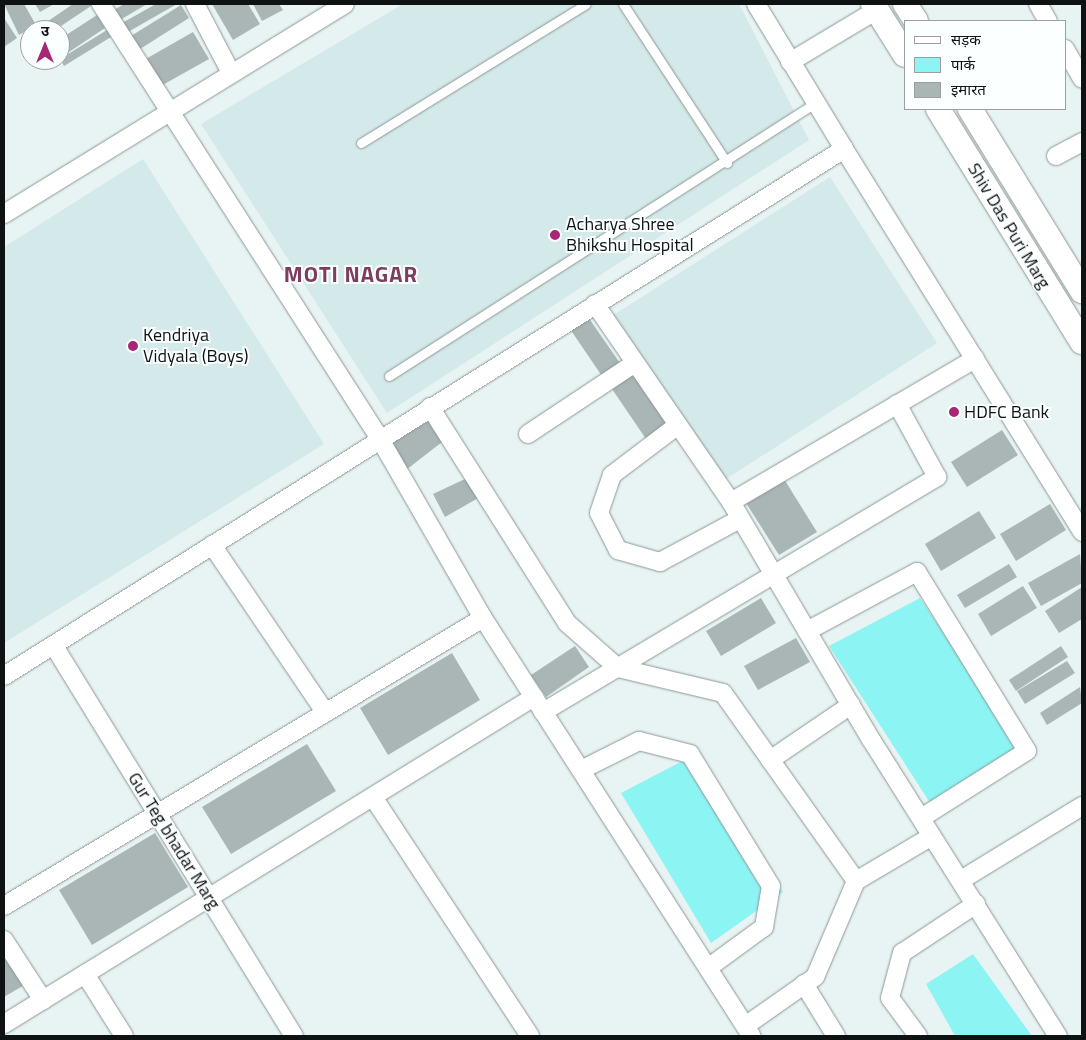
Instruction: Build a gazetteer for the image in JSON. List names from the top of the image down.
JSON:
{
  "streets": {
    "main road": ["Shiv Das Puri Marg"],
    "street": ["Gur Teg bhadar Marg"]
  },
  "districts": ["MOTI NAGAR"],
  "places": ["Acharya Shree Bhikshu Hospital", "Kendriya Vidyala (Boys)", "HDFC Bank"],
  "legend": ["सड़क", "पार्क", "इमारत"],
  "north": "top"
}
